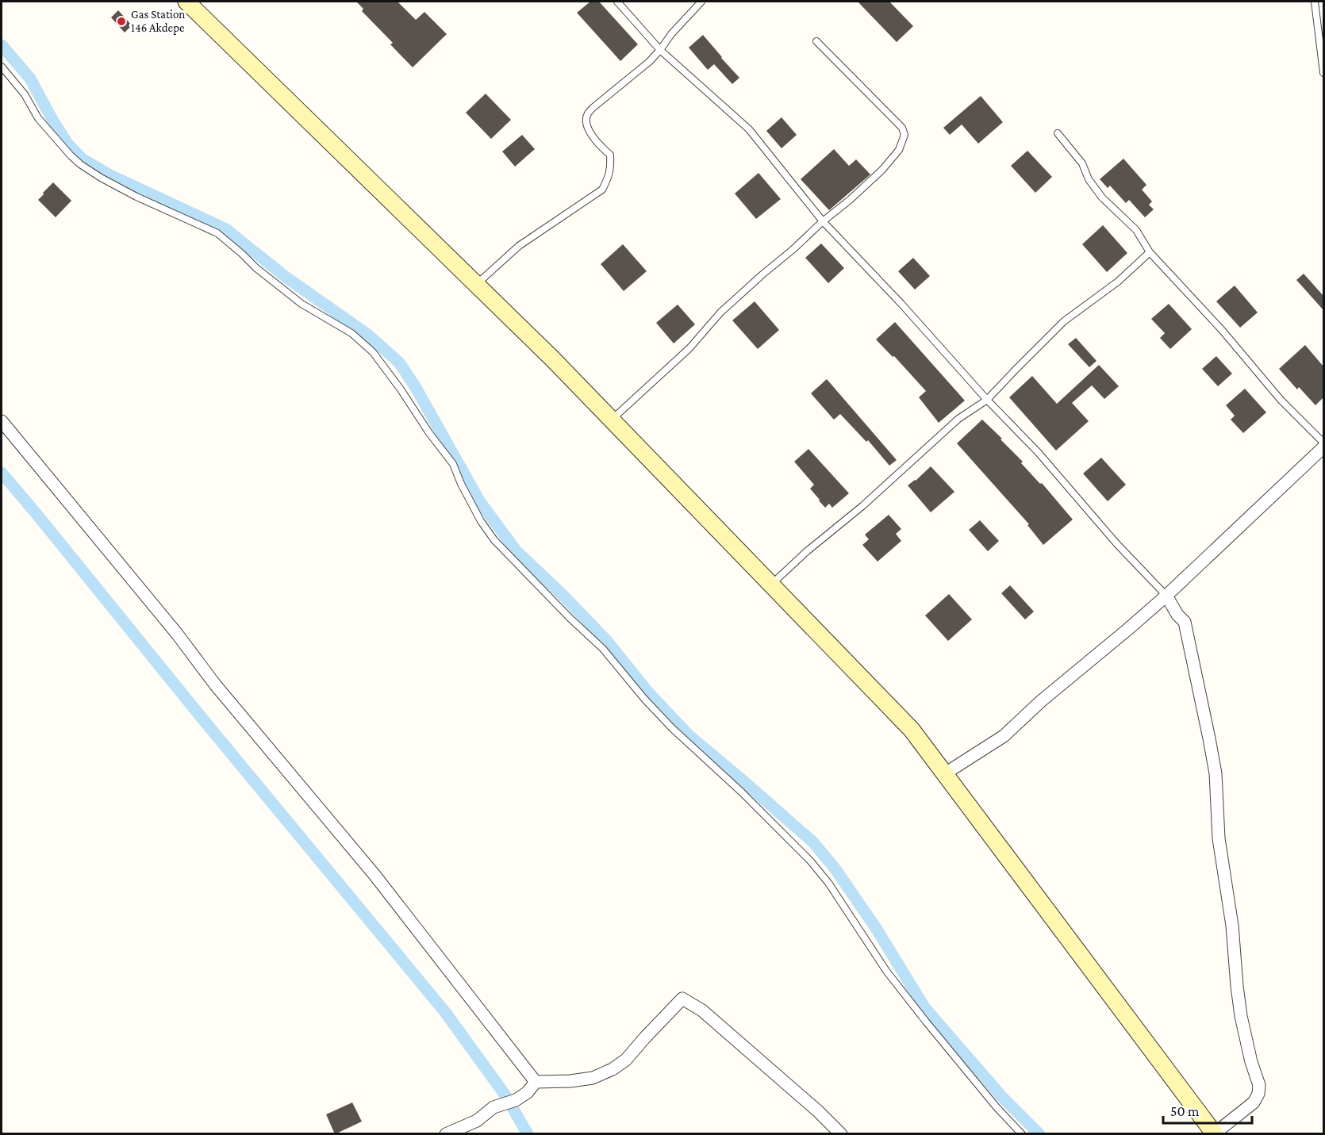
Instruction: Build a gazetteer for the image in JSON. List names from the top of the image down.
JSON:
{
  "places": ["Gas Station 146 Akdepe"],
  "scale_bar": "50 m"
}
